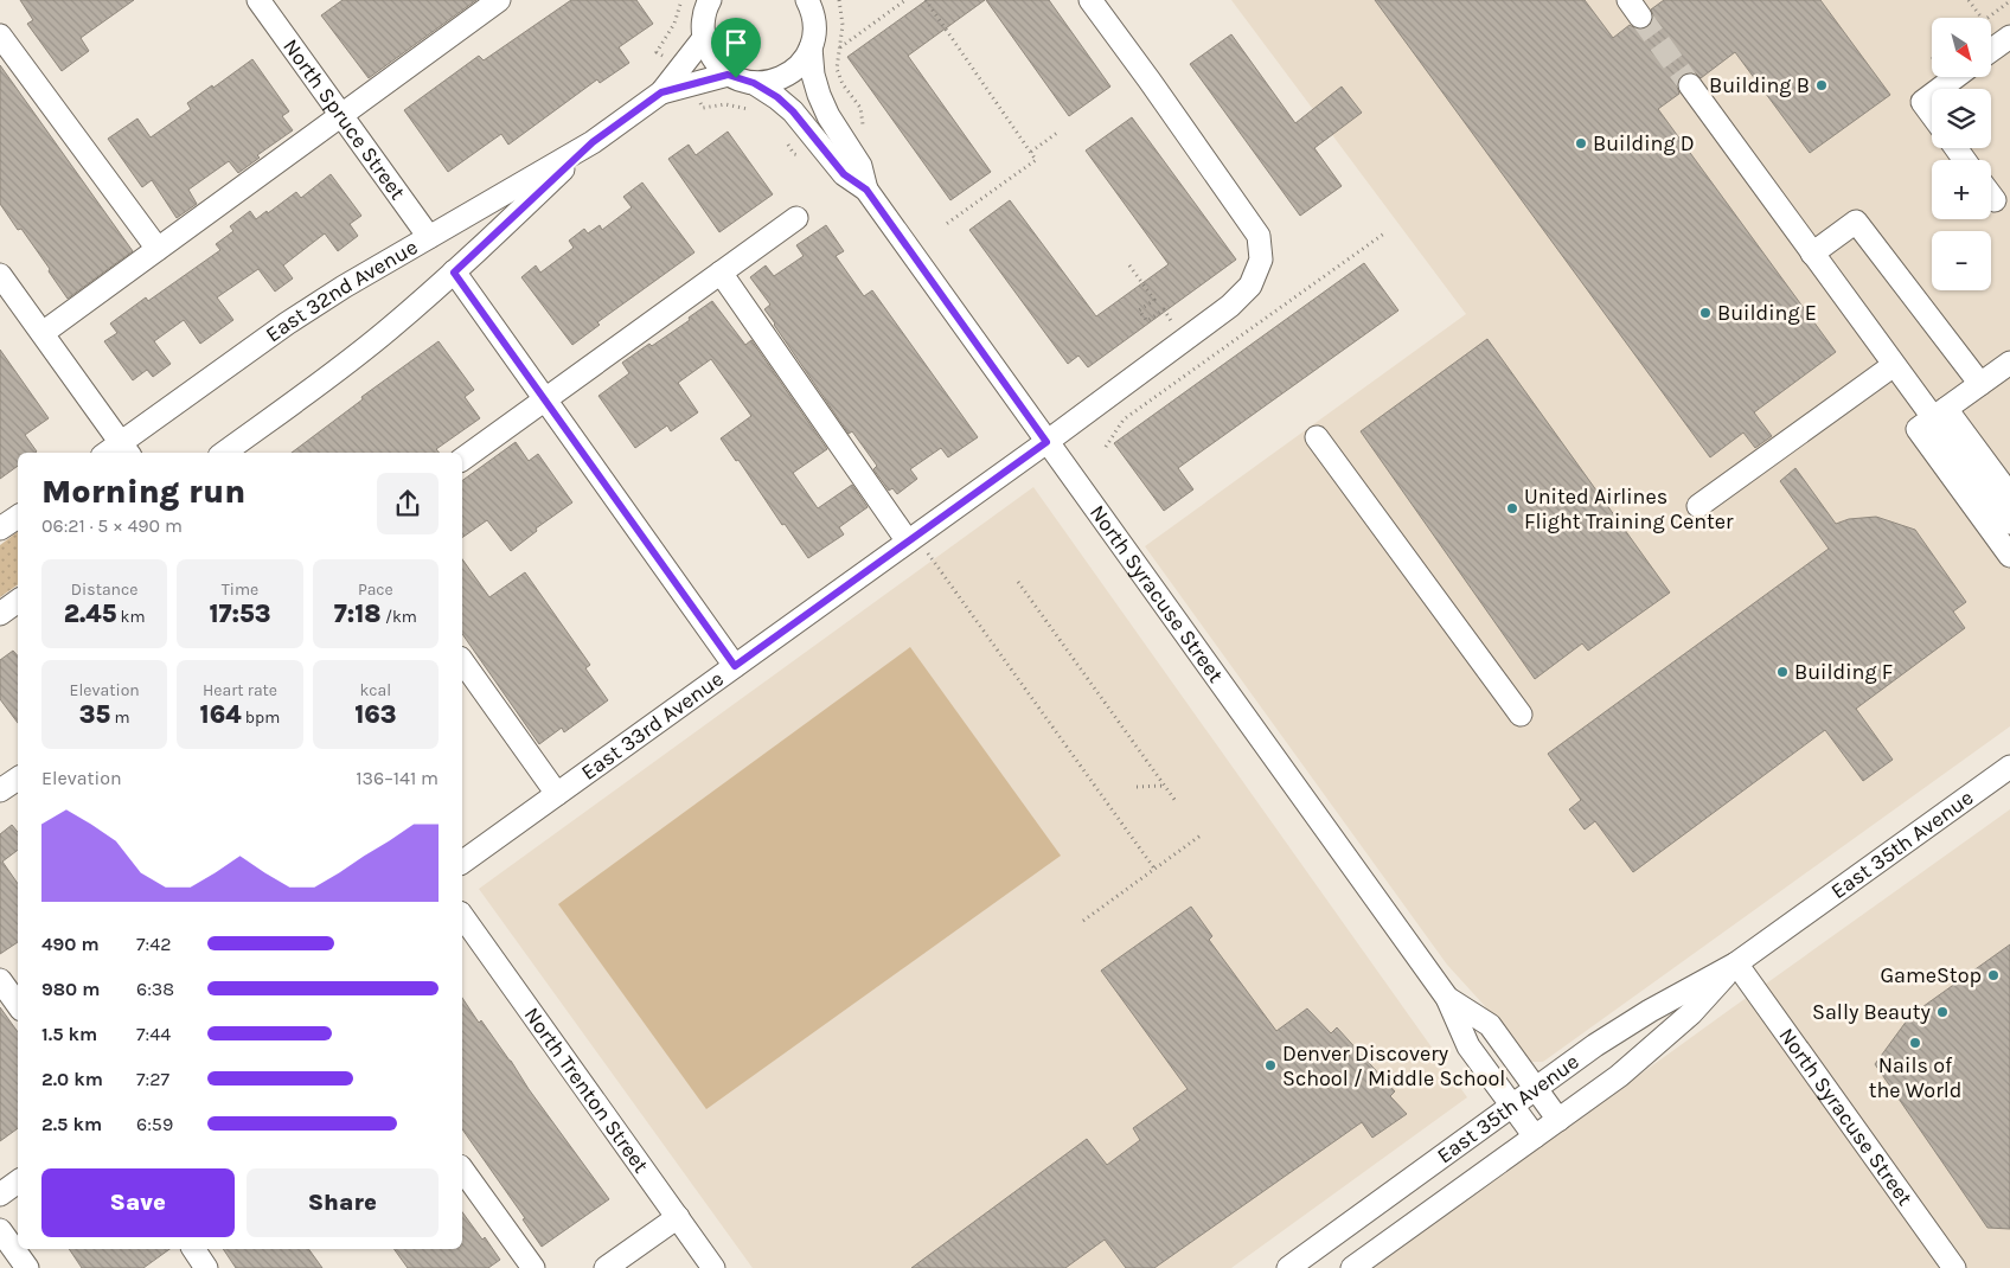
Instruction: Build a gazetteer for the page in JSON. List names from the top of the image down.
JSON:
{
  "streets": {
    "street": [
      "North Spruce Street",
      "East 32nd Avenue",
      "North Syracuse Street",
      "East 33rd Avenue",
      "East 35th Avenue",
      "North Trenton Street"
    ]
  },
  "crossings": [
    ["North Spruce Street", "East 32nd Avenue"],
    ["East 32nd Avenue", "North Syracuse Street"],
    ["North Syracuse Street", "East 33rd Avenue"],
    ["North Syracuse Street", "East 35th Avenue"]
  ],
  "places": [
    "Building B",
    "Building D",
    "Building E",
    "United Airlines Flight Training Center",
    "Building F",
    "GameStop",
    "Sally Beauty",
    "Nails of the World",
    "Denver Discovery School / Middle School"
  ],
  "north": "bottom right",
  "page": {
    "map_buttons": ["+", "−"],
    "heading": ["Morning run", "06:21 · 5 × 490 m"],
    "stats": [
      ["Distance", "2.45 km"],
      ["Time", "17:53"],
      ["Pace", "7:18 /km"],
      ["Elevation", "35 m"],
      ["Heart rate", "164 bpm"],
      ["kcal", "163"]
    ],
    "chart": ["Elevation", "136–141 m"],
    "list": [
      {
        "name": "490 m",
        "note": "7:42"
      },
      {
        "name": "980 m",
        "note": "6:38"
      },
      {
        "name": "1.5 km",
        "note": "7:44"
      },
      {
        "name": "2.0 km",
        "note": "7:27"
      },
      {
        "name": "2.5 km",
        "note": "6:59"
      }
    ],
    "buttons": ["Save", "Share"]
  }
}
